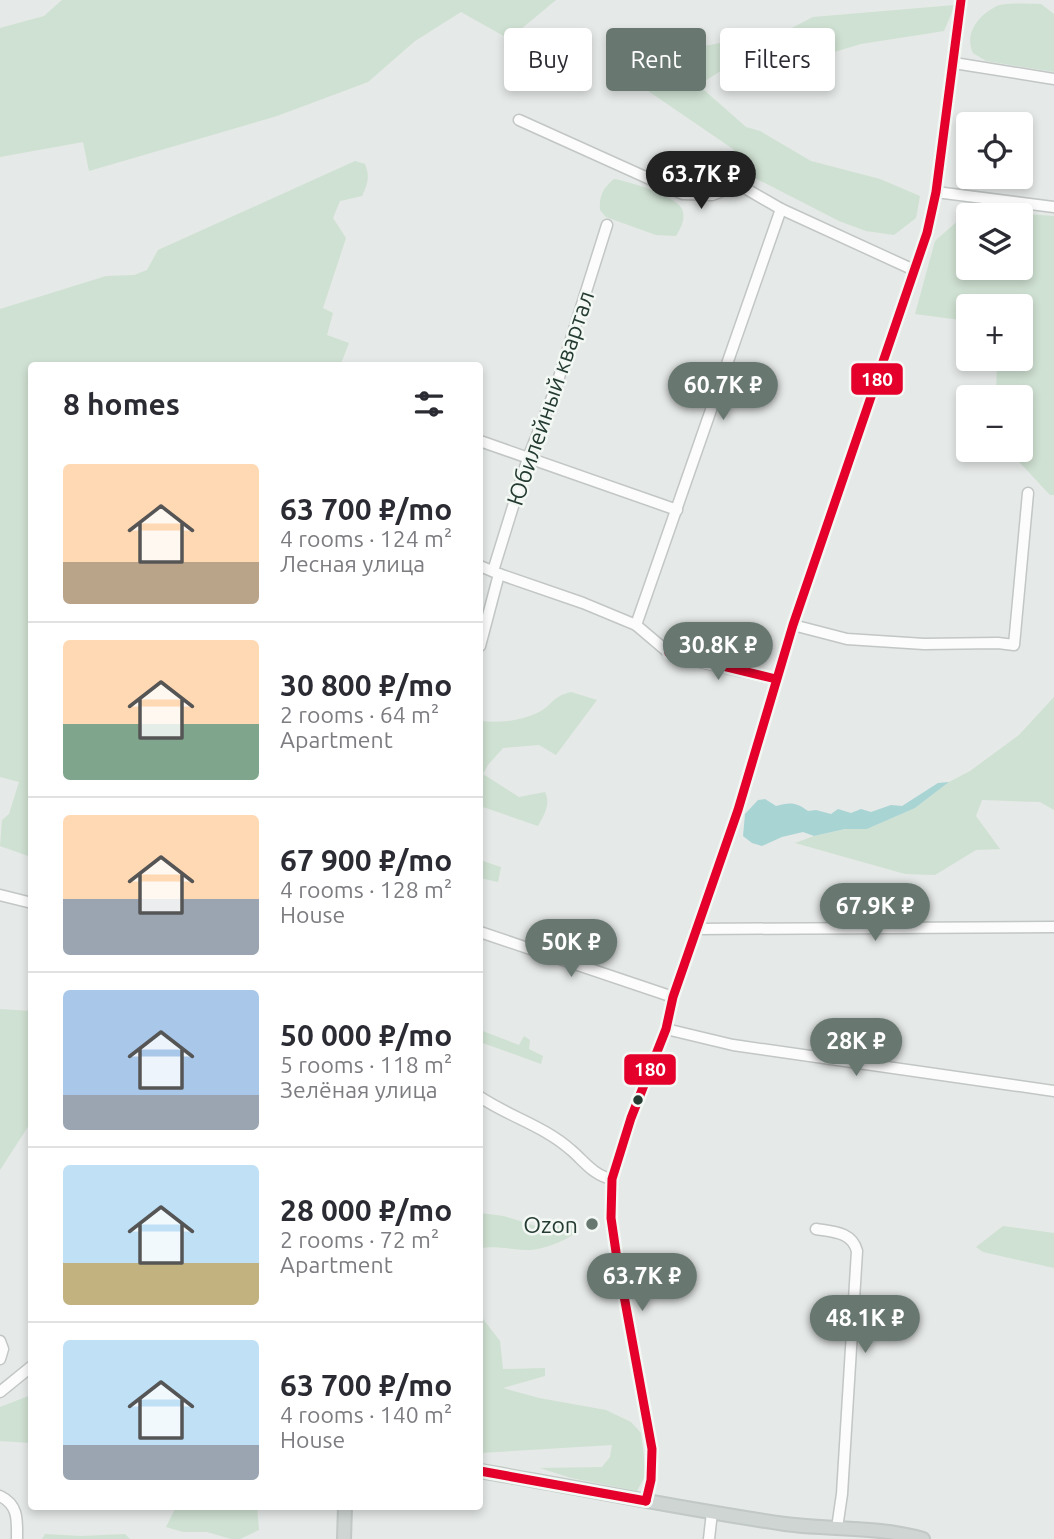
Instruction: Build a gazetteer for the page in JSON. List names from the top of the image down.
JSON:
{
  "streets": {
    "street": ["Юбилейный квартал"]
  },
  "places": ["Ozon"],
  "lines": ["transit line 180"],
  "page": {
    "chip": ["Buy", "Rent", "Filters"],
    "map_buttons": ["+", "−"],
    "price": [
      "63.7K ₽",
      "60.7K ₽",
      "30.8K ₽",
      "67.9K ₽",
      "50K ₽",
      "28K ₽",
      "63.7K ₽",
      "48.1K ₽"
    ],
    "heading": "8 homes",
    "list": [
      {
        "name": "63 700 ₽/mo",
        "note": "4 rooms · 124 m² · Лесная улица"
      },
      {
        "name": "30 800 ₽/mo",
        "note": "2 rooms · 64 m² · Apartment"
      },
      {
        "name": "67 900 ₽/mo",
        "note": "4 rooms · 128 m² · House"
      },
      {
        "name": "50 000 ₽/mo",
        "note": "5 rooms · 118 m² · Зелёная улица"
      },
      {
        "name": "28 000 ₽/mo",
        "note": "2 rooms · 72 m² · Apartment"
      },
      {
        "name": "63 700 ₽/mo",
        "note": "4 rooms · 140 m² · House"
      }
    ]
  }
}
